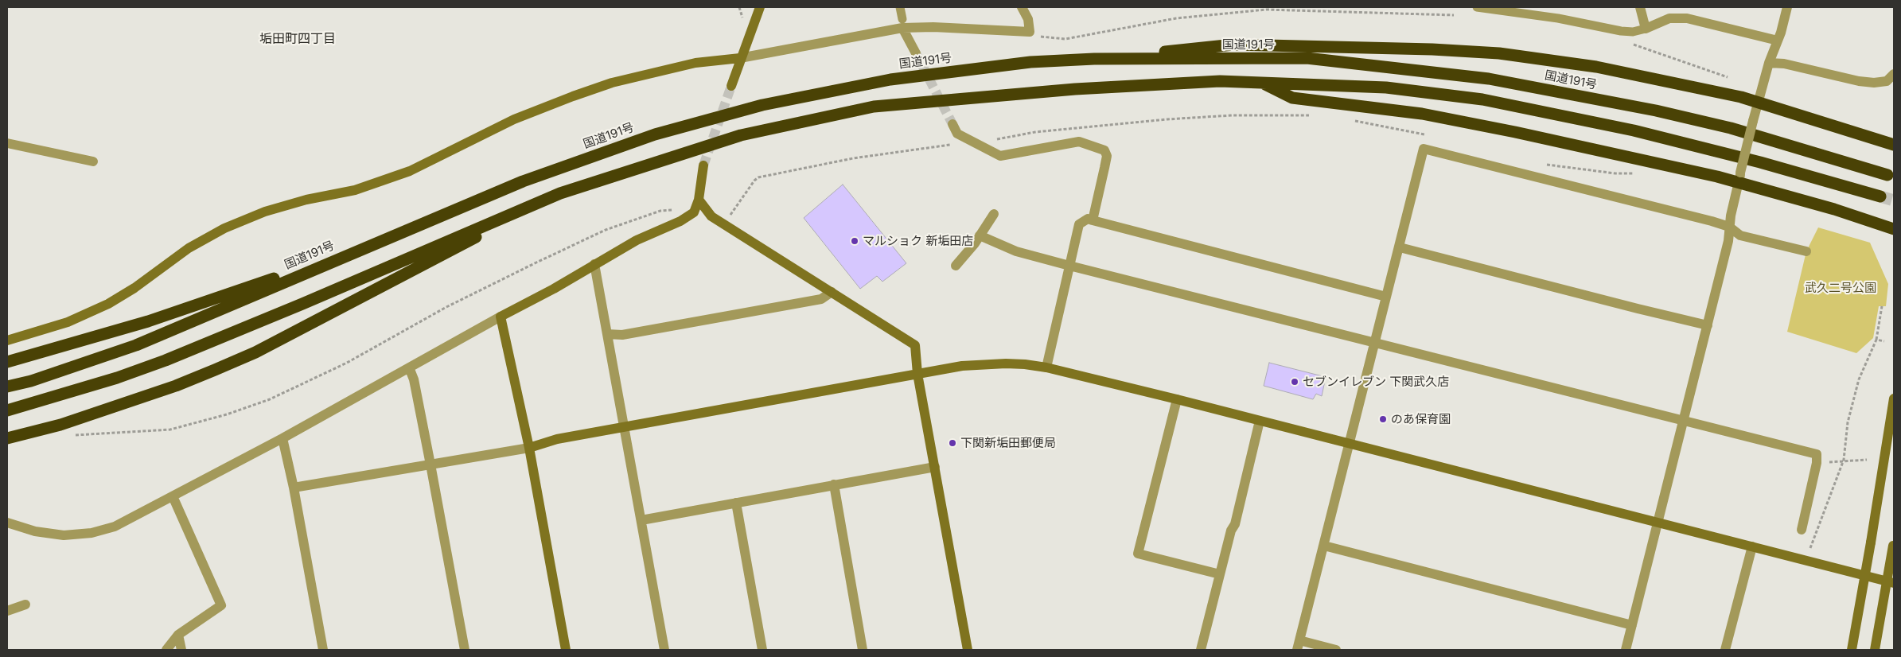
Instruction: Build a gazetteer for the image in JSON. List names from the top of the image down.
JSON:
{
  "streets": {
    "highway": ["国道191号"]
  },
  "districts": ["垢田町四丁目"],
  "parks": ["武久二号公園"],
  "places": [
    "マルショク 新垢田店",
    "セブンイレブン 下関武久店",
    "のあ保育園",
    "下関新垢田郵便局"
  ]
}
